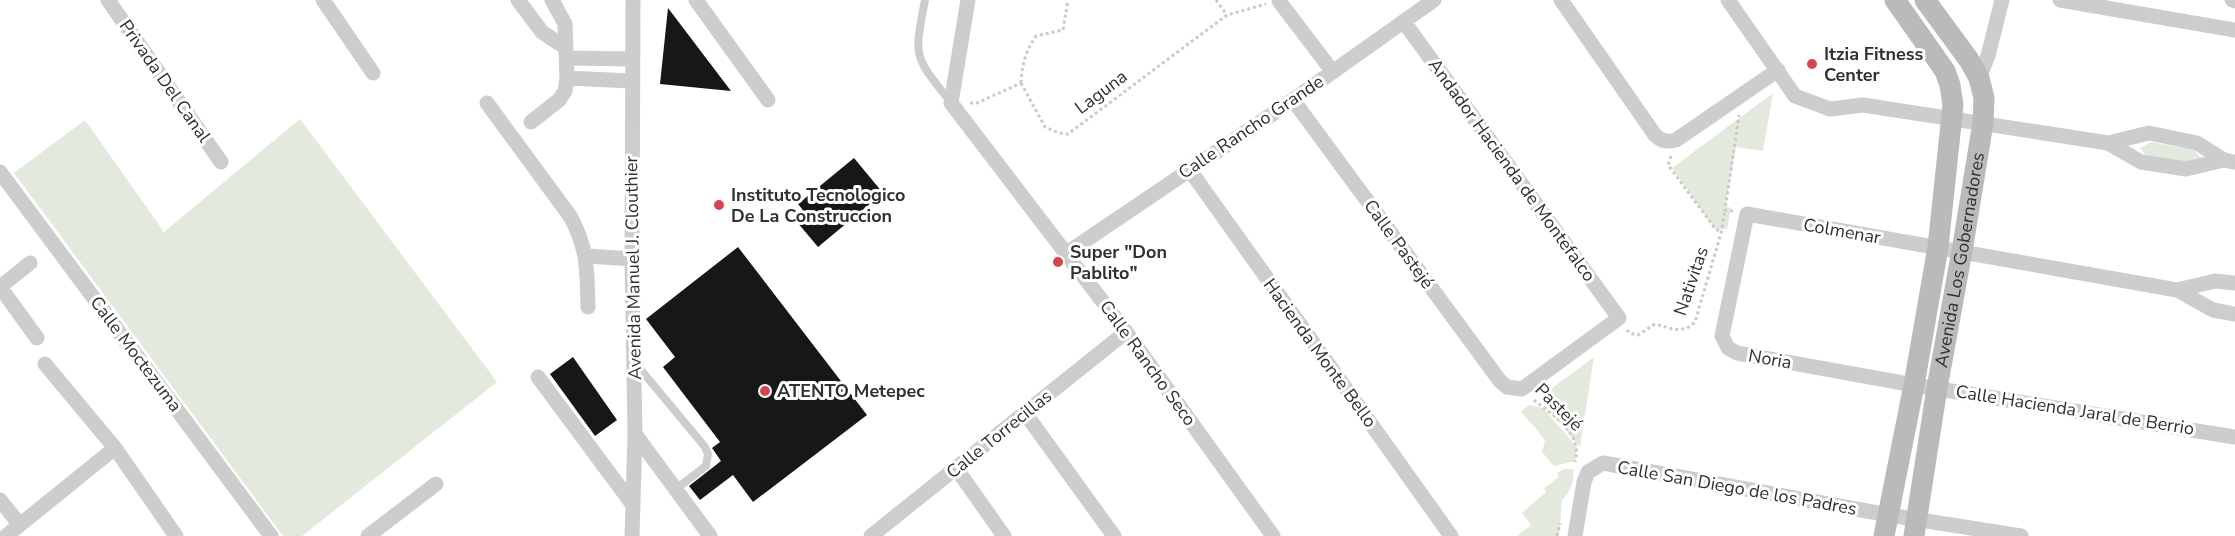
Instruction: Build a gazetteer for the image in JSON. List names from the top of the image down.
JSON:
{
  "streets": {
    "street": [
      "Privada Del Canal",
      "Calle Rancho Grande",
      "Andador Hacienda de Montefalco",
      "Colmenar",
      "Calle Pastejé",
      "Avenida Los Gobernadores",
      "Avenida Manuel J. Clouthier",
      "Hacienda Monte Bello",
      "Calle Moctezuma",
      "Noria",
      "Calle Rancho Seco",
      "Calle Hacienda Jaral de Berrio",
      "Calle Torrecillas",
      "Calle San Diego de los Padres"
    ],
    "path": ["Laguna", "Nativitas", "Pastejé"]
  },
  "crossings": [
    ["Calle Rancho Grande", "Andador Hacienda de Montefalco"],
    ["Calle Rancho Grande", "Calle Pastejé"],
    ["Calle Rancho Grande", "Hacienda Monte Bello"],
    ["Calle Rancho Grande", "Calle Rancho Seco"],
    ["Andador Hacienda de Montefalco", "Nativitas"],
    ["Colmenar", "Avenida Los Gobernadores"],
    ["Colmenar", "Noria"],
    ["Calle Pastejé", "Pastejé"],
    ["Avenida Los Gobernadores", "Noria"],
    ["Avenida Los Gobernadores", "Calle Hacienda Jaral de Berrio"],
    ["Avenida Los Gobernadores", "Calle San Diego de los Padres"],
    ["Noria", "Calle Hacienda Jaral de Berrio"],
    ["Calle Rancho Seco", "Calle Torrecillas"],
    ["Pastejé", "Calle San Diego de los Padres"]
  ],
  "places": [
    "Itzia Fitness Center",
    "Instituto Tecnologico De La Construccion",
    "Super \"Don Pablito\"",
    "ATENTO Metepec"
  ]
}
